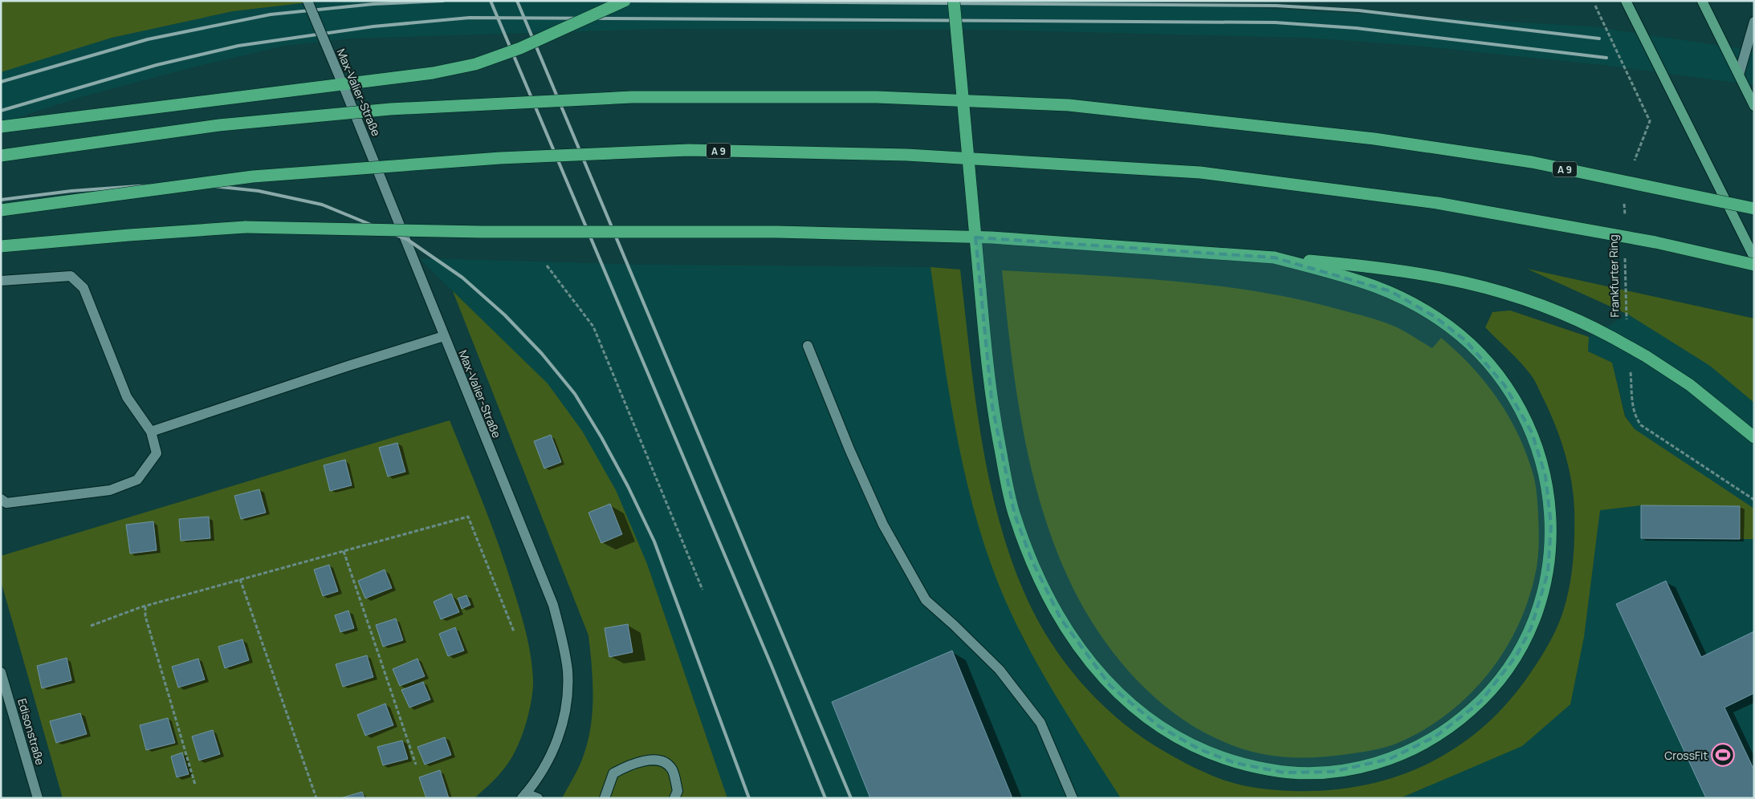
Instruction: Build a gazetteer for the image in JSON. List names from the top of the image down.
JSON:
{
  "streets": {
    "highway": ["A 9"],
    "street": ["Max-Valier-Straße", "Edisonstraße"],
    "path": ["Frankfurter Ring"]
  },
  "places": {
    "sports": ["CrossFit"]
  }
}
